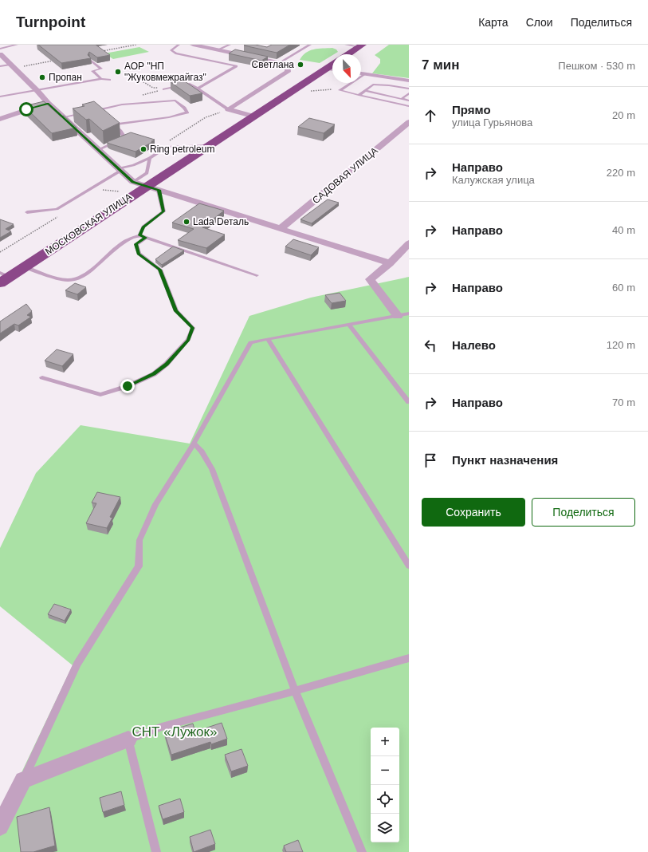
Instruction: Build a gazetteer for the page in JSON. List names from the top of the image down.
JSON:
{
  "streets": {
    "highway": ["МОСКОВСКАЯ УЛИЦА"],
    "street": ["САДОВАЯ УЛИЦА"]
  },
  "parks": ["СНТ «Лужок»"],
  "places": [
    "Светлана",
    "АОР \"НП \"Жуковмежрайгаз\"",
    "Пропан",
    "Ring petroleum",
    "Lada Dеталь"
  ],
  "north": "bottom right",
  "page": {
    "header": "Turnpoint",
    "nav": ["Карта", "Слои", "Поделиться"],
    "heading": ["7 мин", "Пешком · 530 m"],
    "list": [
      ["Прямо", "улица Гурьянова", "20 m"],
      ["Направо", "Калужская улица", "220 m"],
      ["Направо", "40 m"],
      ["Направо", "60 m"],
      ["Налево", "120 m"],
      ["Направо", "70 m"],
      "Пункт назначения"
    ],
    "buttons": ["Сохранить", "Поделиться"],
    "map_buttons": ["+", "−"]
  }
}
